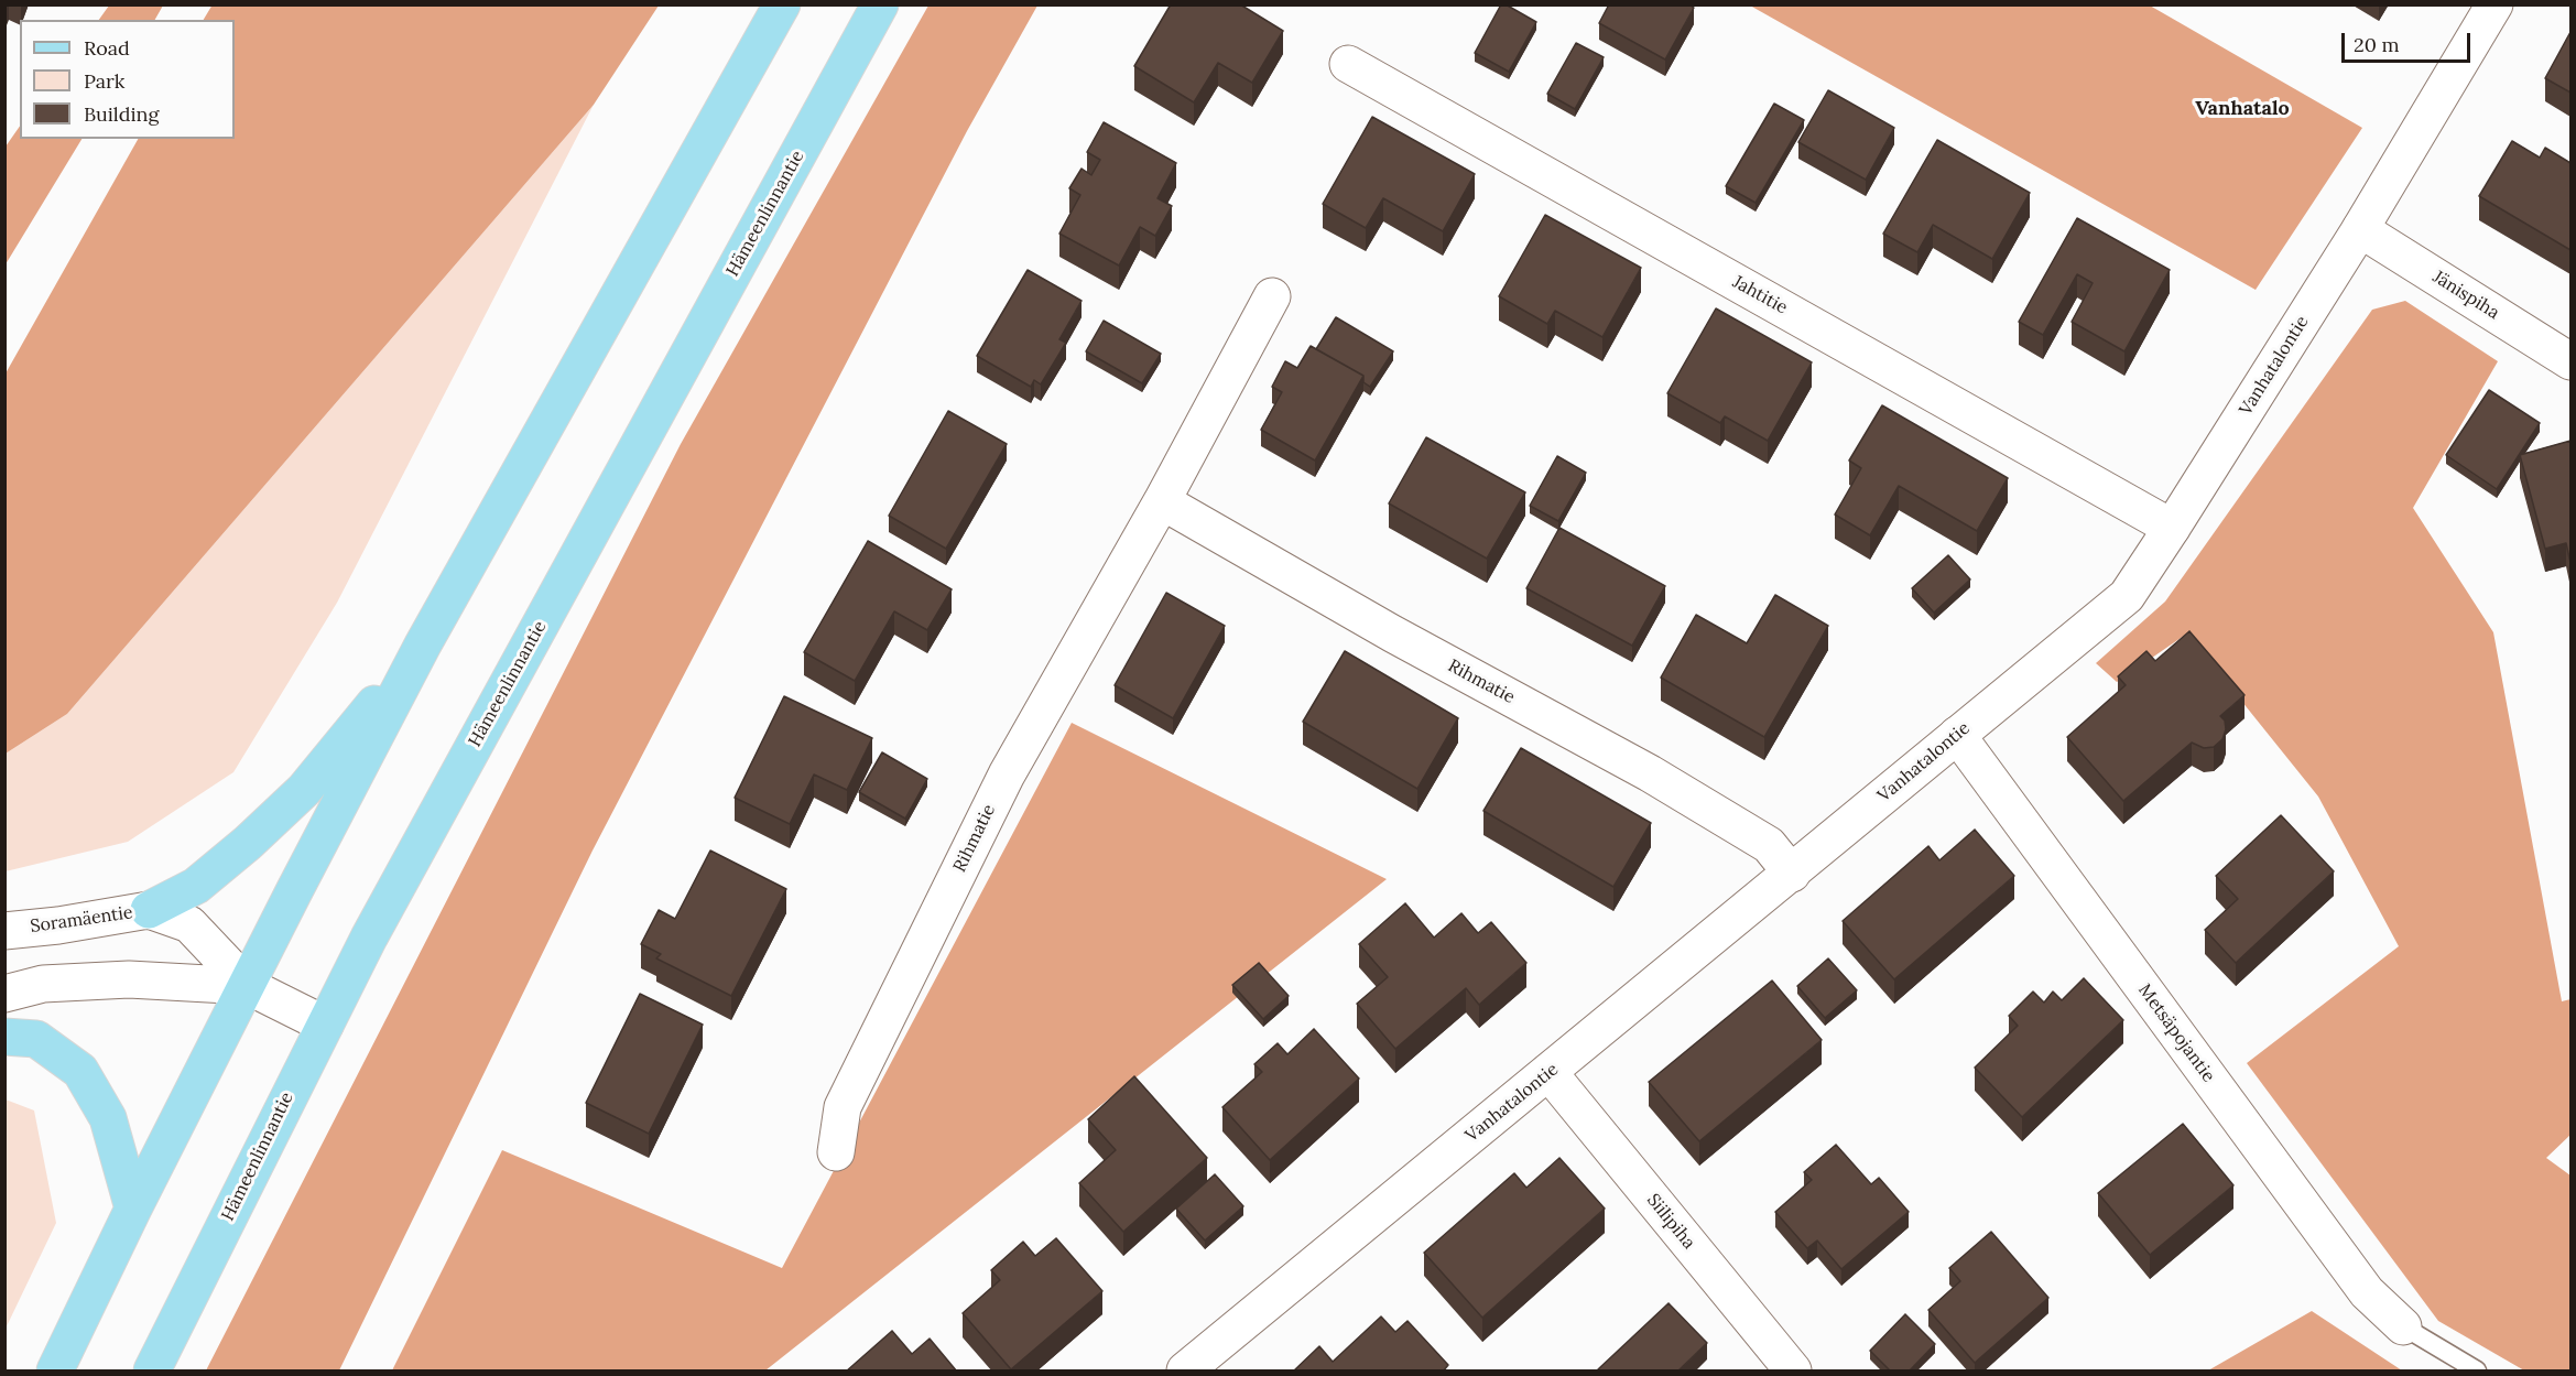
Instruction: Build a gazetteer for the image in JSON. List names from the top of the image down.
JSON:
{
  "streets": {
    "main road": ["Hämeenlinnantie"],
    "street": [
      "Jahtitie",
      "Jänispiha",
      "Vanhatalontie",
      "Rihmatie",
      "Soramäentie",
      "Metsäpojantie",
      "Siilipiha"
    ]
  },
  "crossings": [
    ["Hämeenlinnantie", "Soramäentie"],
    ["Jahtitie", "Vanhatalontie"],
    ["Jänispiha", "Vanhatalontie"],
    ["Vanhatalontie", "Rihmatie"],
    ["Vanhatalontie", "Metsäpojantie"],
    ["Vanhatalontie", "Siilipiha"]
  ],
  "districts": ["Vanhatalo"],
  "legend": ["Road", "Park", "Building"],
  "scale_bar": "20 m"
}
